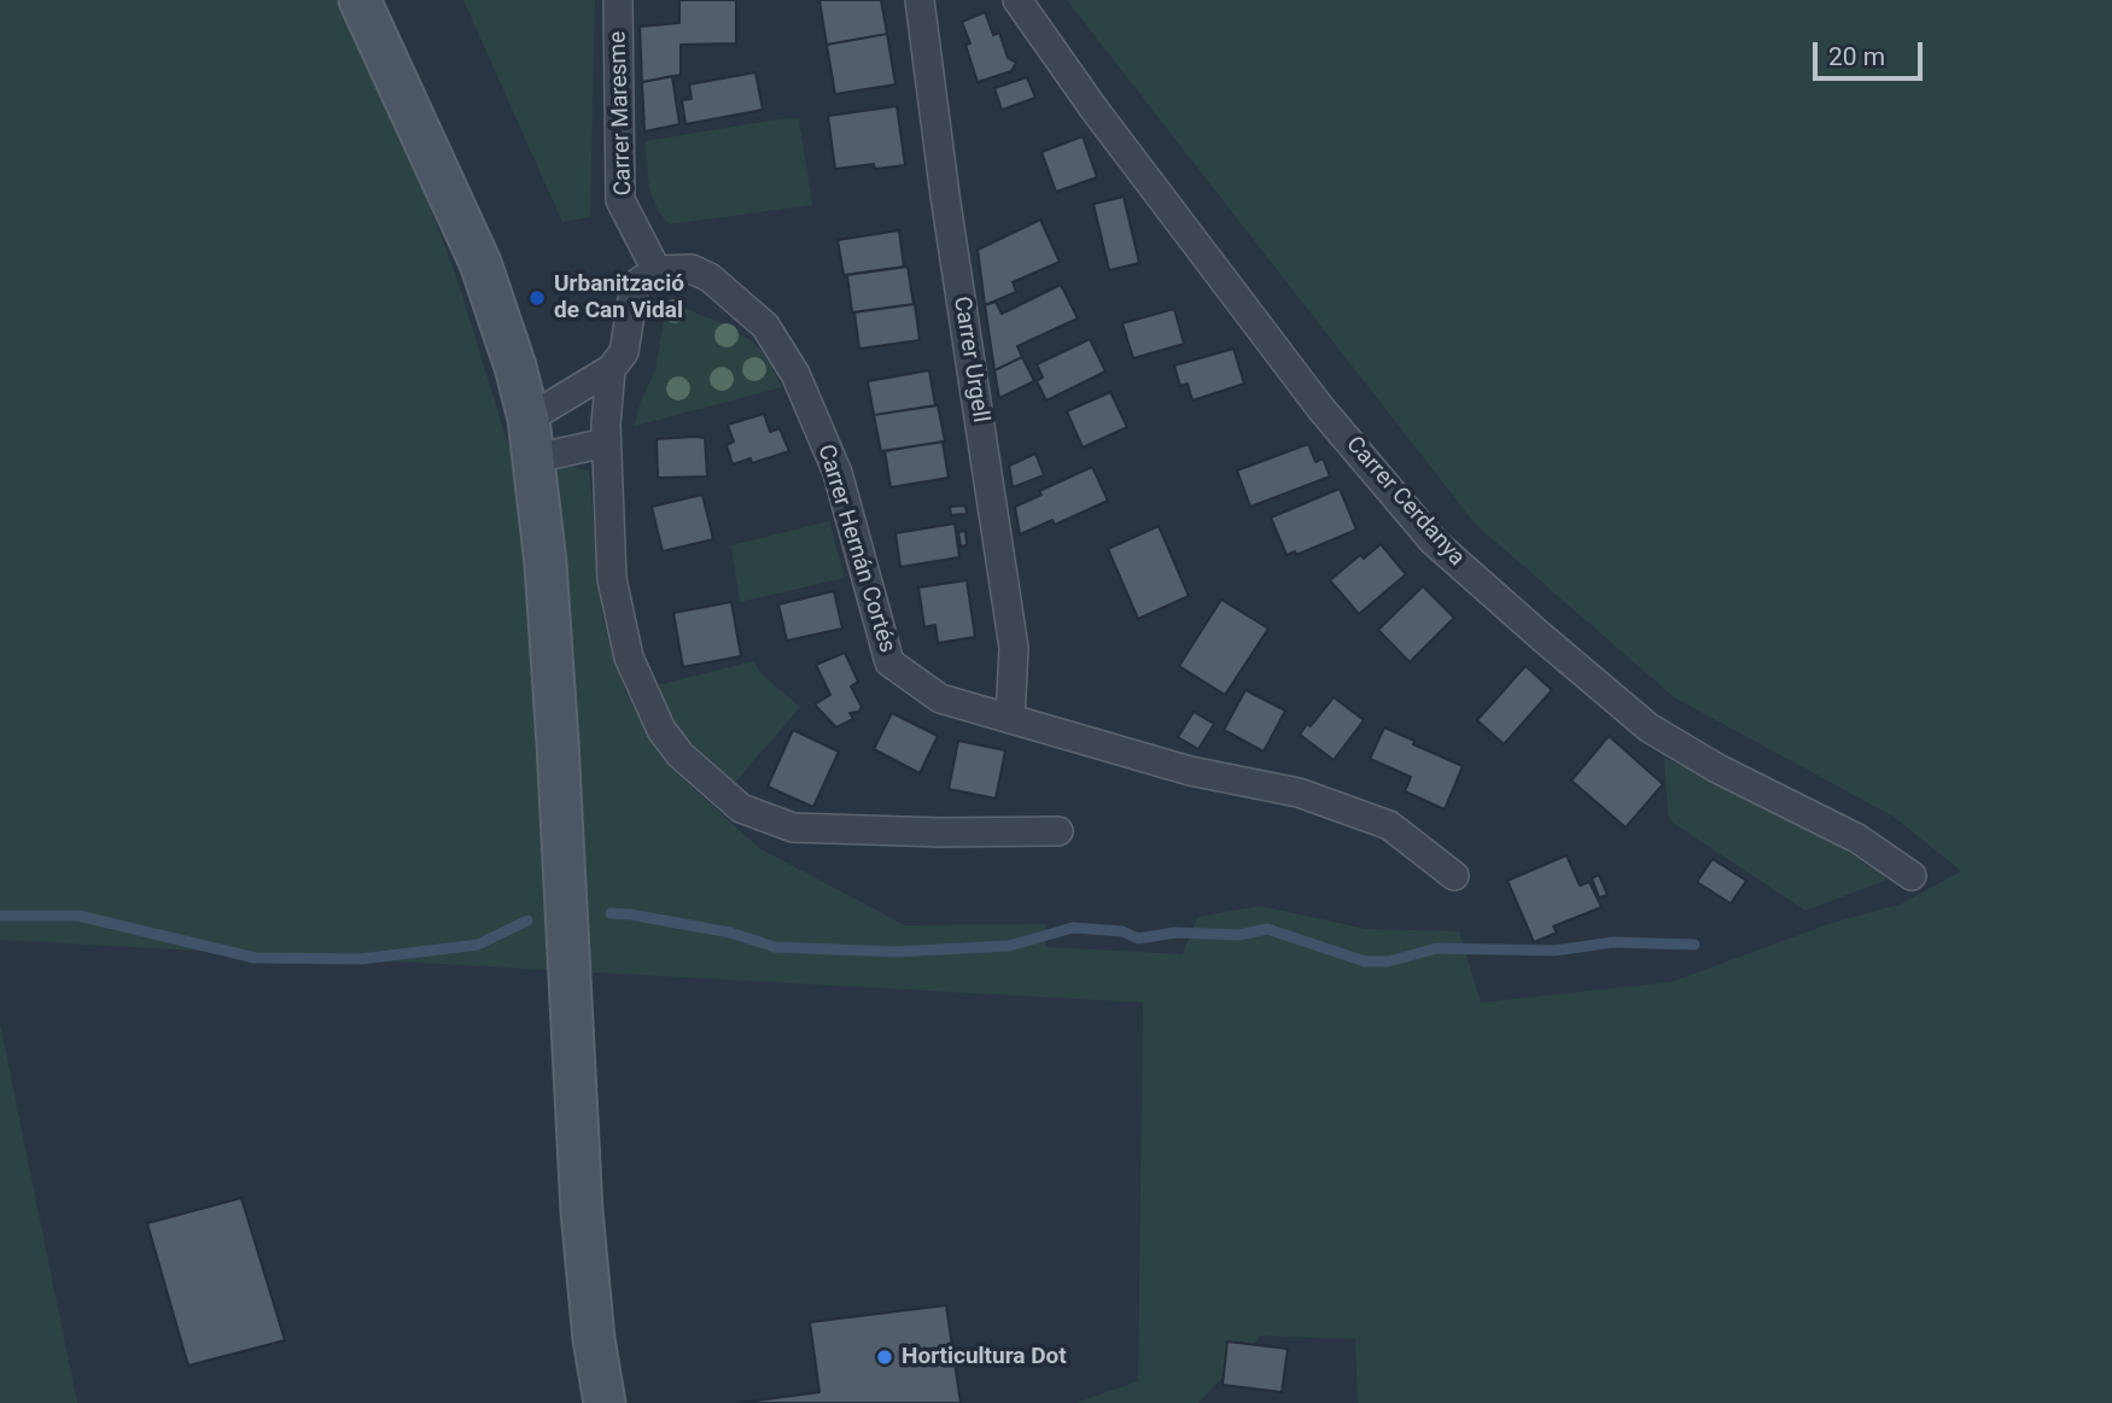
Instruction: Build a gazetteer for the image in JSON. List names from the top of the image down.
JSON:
{
  "streets": {
    "street": [
      "Carrer Maresme",
      "Carrer Urgell",
      "Carrer Cerdanya",
      "Carrer Hernán Cortés"
    ]
  },
  "crossings": [
    ["Carrer Maresme", "Carrer Hernán Cortés"],
    ["Carrer Urgell", "Carrer Hernán Cortés"]
  ],
  "places": ["Urbanització de Can Vidal", "Horticultura Dot"],
  "scale_bar": "20 m"
}
